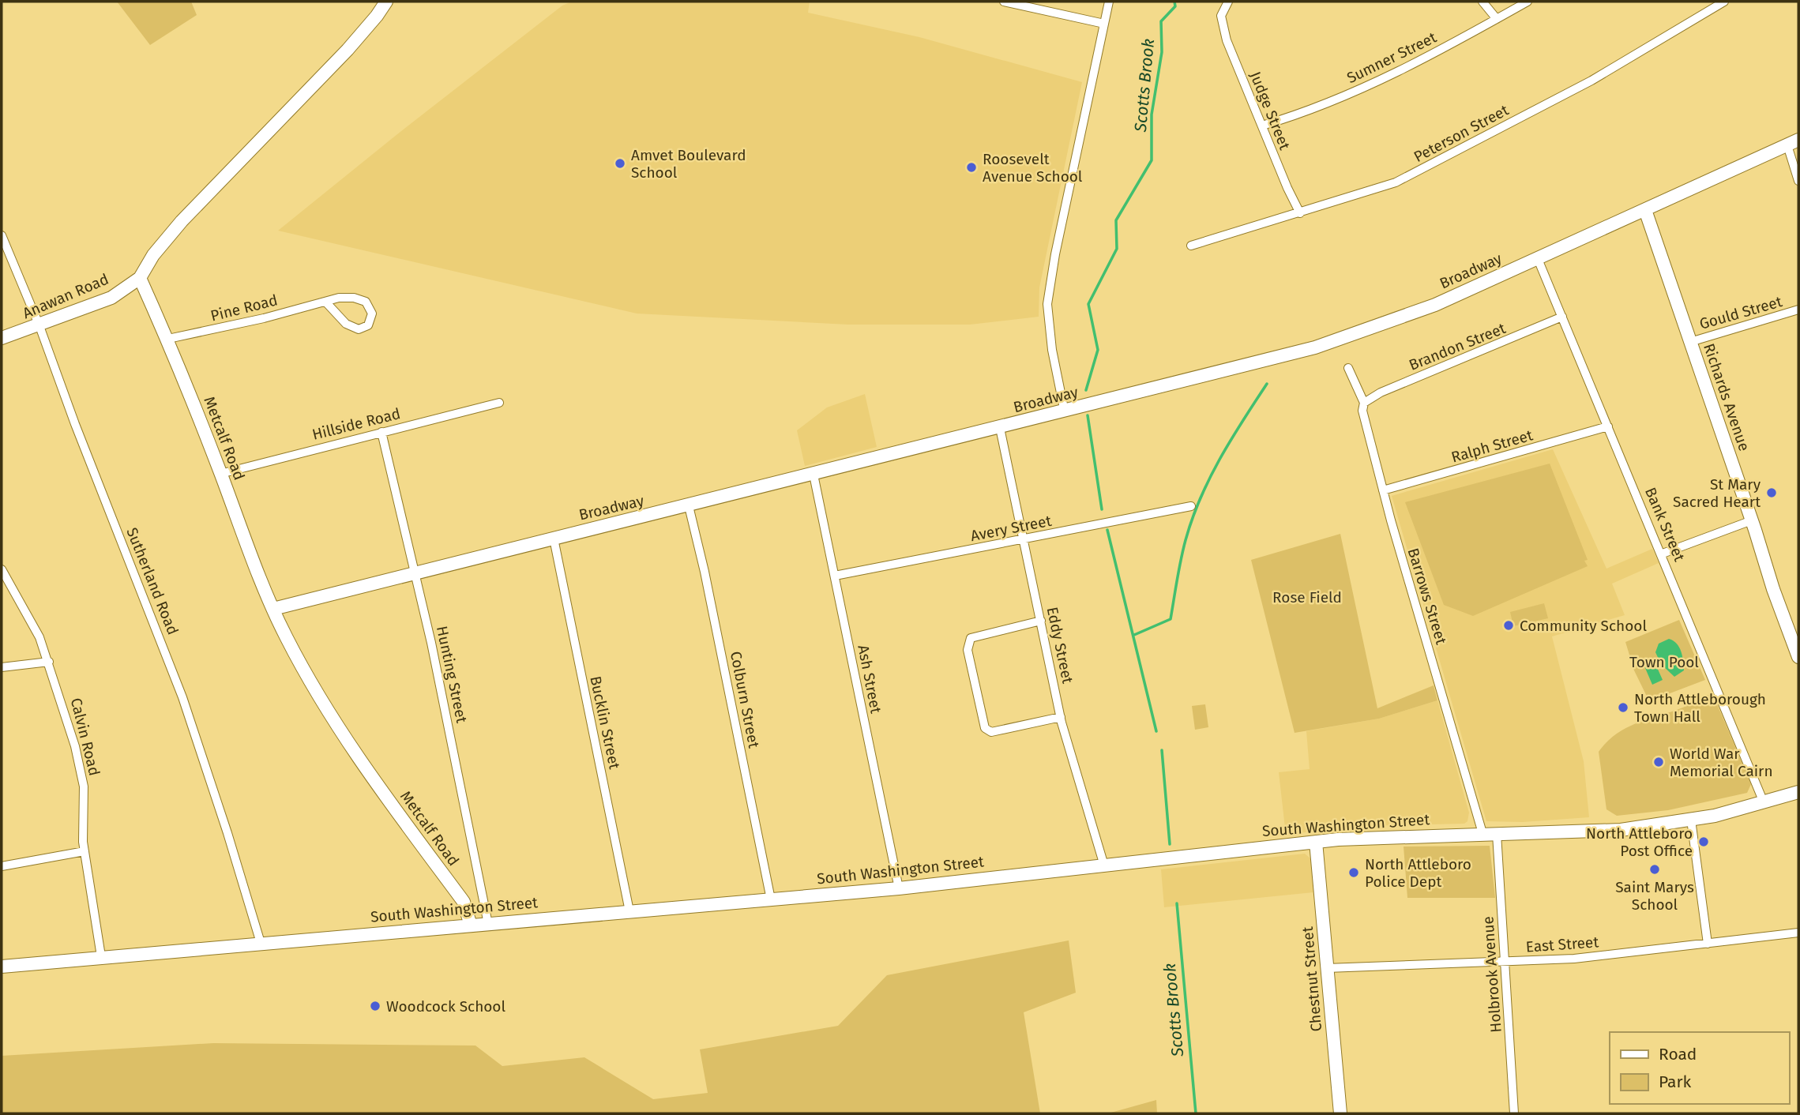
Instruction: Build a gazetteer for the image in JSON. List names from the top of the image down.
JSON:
{
  "streets": {
    "street": [
      "Sumner Street",
      "Judge Street",
      "Peterson Street",
      "Broadway",
      "Anawan Road",
      "Pine Road",
      "Gould Street",
      "Brandon Street",
      "Richards Avenue",
      "Hillside Road",
      "Metcalf Road",
      "Ralph Street",
      "Bank Street",
      "Avery Street",
      "Sutherland Road",
      "Barrows Street",
      "Eddy Street",
      "Hunting Street",
      "Ash Street",
      "Colburn Street",
      "Bucklin Street",
      "Calvin Road",
      "South Washington Street",
      "East Street",
      "Holbrook Avenue",
      "Chestnut Street"
    ]
  },
  "crossings": [
    ["Sumner Street", "Judge Street"],
    ["Judge Street", "Peterson Street"],
    ["Broadway", "Richards Avenue"],
    ["Broadway", "Metcalf Road"],
    ["Broadway", "Bank Street"],
    ["Broadway", "Eddy Street"],
    ["Broadway", "Hunting Street"],
    ["Broadway", "Ash Street"],
    ["Broadway", "Colburn Street"],
    ["Broadway", "Bucklin Street"],
    ["Anawan Road", "Metcalf Road"],
    ["Anawan Road", "Sutherland Road"],
    ["Pine Road", "Metcalf Road"],
    ["Gould Street", "Richards Avenue"],
    ["Brandon Street", "Bank Street"],
    ["Brandon Street", "Barrows Street"],
    ["Hillside Road", "Metcalf Road"],
    ["Hillside Road", "Hunting Street"],
    ["Metcalf Road", "South Washington Street"],
    ["Ralph Street", "Bank Street"],
    ["Ralph Street", "Barrows Street"],
    ["Bank Street", "South Washington Street"],
    ["Avery Street", "Eddy Street"],
    ["Avery Street", "Ash Street"],
    ["Sutherland Road", "South Washington Street"],
    ["Barrows Street", "South Washington Street"],
    ["Eddy Street", "South Washington Street"],
    ["Hunting Street", "South Washington Street"],
    ["Ash Street", "South Washington Street"],
    ["Colburn Street", "South Washington Street"],
    ["Bucklin Street", "South Washington Street"],
    ["Calvin Road", "South Washington Street"],
    ["South Washington Street", "Holbrook Avenue"],
    ["South Washington Street", "Chestnut Street"],
    ["East Street", "Holbrook Avenue"],
    ["East Street", "Chestnut Street"]
  ],
  "water": ["Scotts Brook"],
  "parks": ["Rose Field", "Town Pool"],
  "places": [
    "Amvet Boulevard School",
    "Roosevelt Avenue School",
    "St Mary Sacred Heart",
    "Community School",
    "North Attleborough Town Hall",
    "World War Memorial Cairn",
    "North Attleboro Post Office",
    "Saint Marys School",
    "North Attleboro Police Dept",
    "Woodcock School"
  ],
  "legend": ["Road", "Park"]
}
